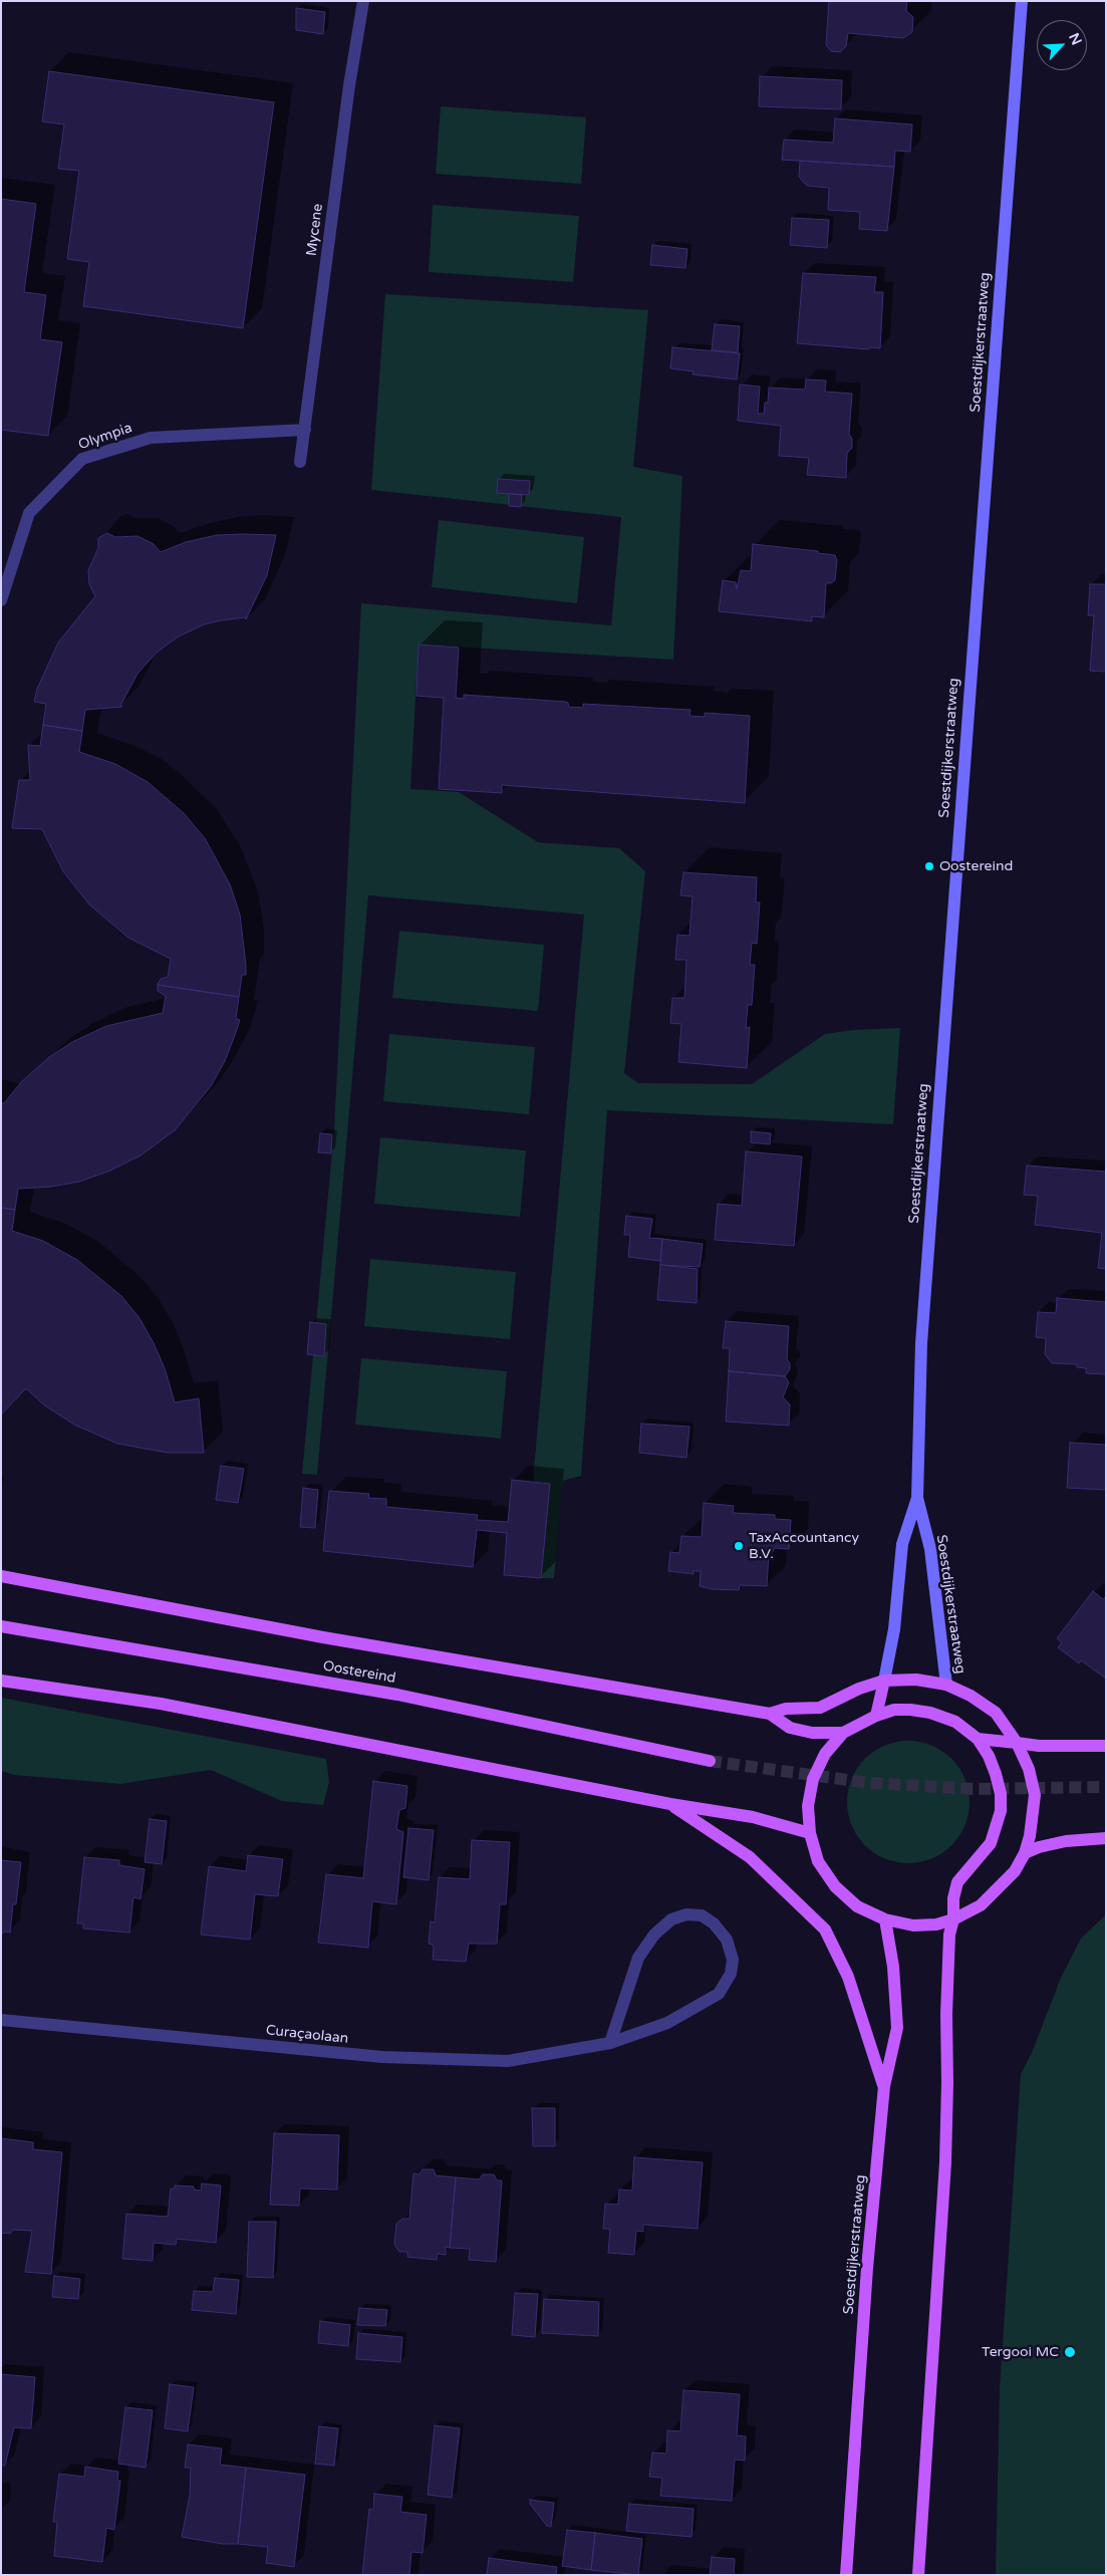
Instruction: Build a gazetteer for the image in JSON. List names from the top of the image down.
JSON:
{
  "streets": {
    "main road": ["Soestdijkerstraatweg", "Oostereind"],
    "street": ["Mycene", "Olympia", "Curaçaolaan"]
  },
  "crossings": [
    ["Mycene", "Olympia"]
  ],
  "places": ["Oostereind", "TaxAccountancy B.V.", "Tergooi MC"],
  "north": "top right"
}
